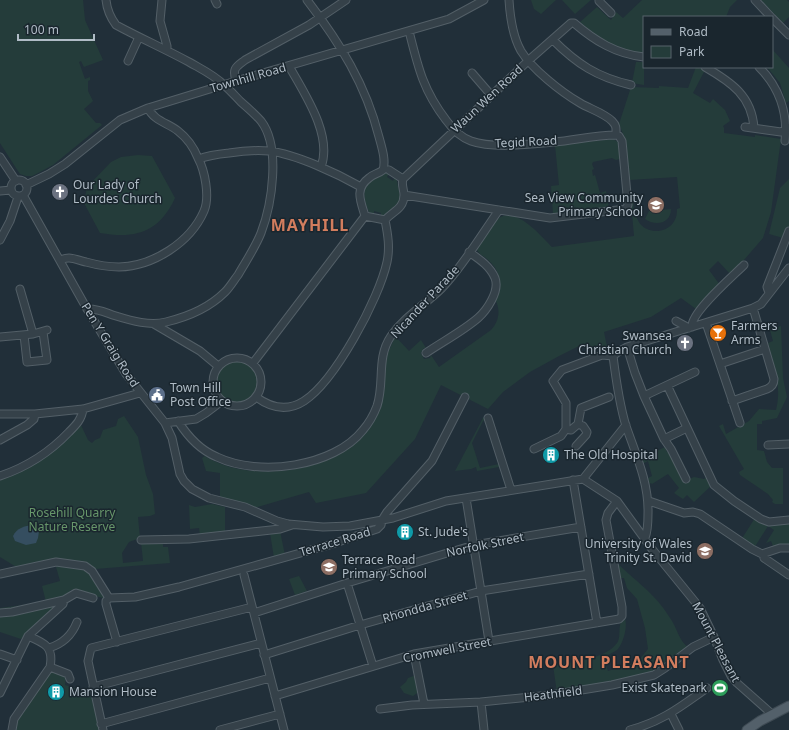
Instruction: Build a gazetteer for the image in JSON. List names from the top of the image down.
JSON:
{
  "streets": {
    "street": [
      "Townhill Road",
      "Waun Wen Road",
      "Tegid Road",
      "Nicander Parade",
      "Pen Y Graig Road",
      "Terrace Road",
      "Norfolk Street",
      "Rhondda Street",
      "Mount Pleasant",
      "Cromwell Street",
      "Heathfield"
    ]
  },
  "crossings": [
    ["Townhill Road", "Tegid Road"],
    ["Townhill Road", "Pen Y Graig Road"],
    ["Waun Wen Road", "Tegid Road"],
    ["Pen Y Graig Road", "Terrace Road"],
    ["Terrace Road", "Mount Pleasant"],
    ["Mount Pleasant", "Cromwell Street"],
    ["Mount Pleasant", "Heathfield"]
  ],
  "districts": ["MAYHILL", "MOUNT PLEASANT"],
  "parks": ["Rosehill Quarry Nature Reserve"],
  "places": {
    "church": ["Our Lady of Lourdes Church", "Swansea Christian Church"],
    "school or university": ["Sea View Community Primary School", "University of Wales Trinity St. David", "Terrace Road Primary School"],
    "bar": ["Farmers Arms"],
    "public building": ["Town Hill Post Office"],
    "building": ["The Old Hospital", "St. Jude's", "Mansion House"],
    "sports": ["Exist Skatepark"]
  },
  "legend": ["Road", "Park"],
  "scale_bar": "100 m"
}
